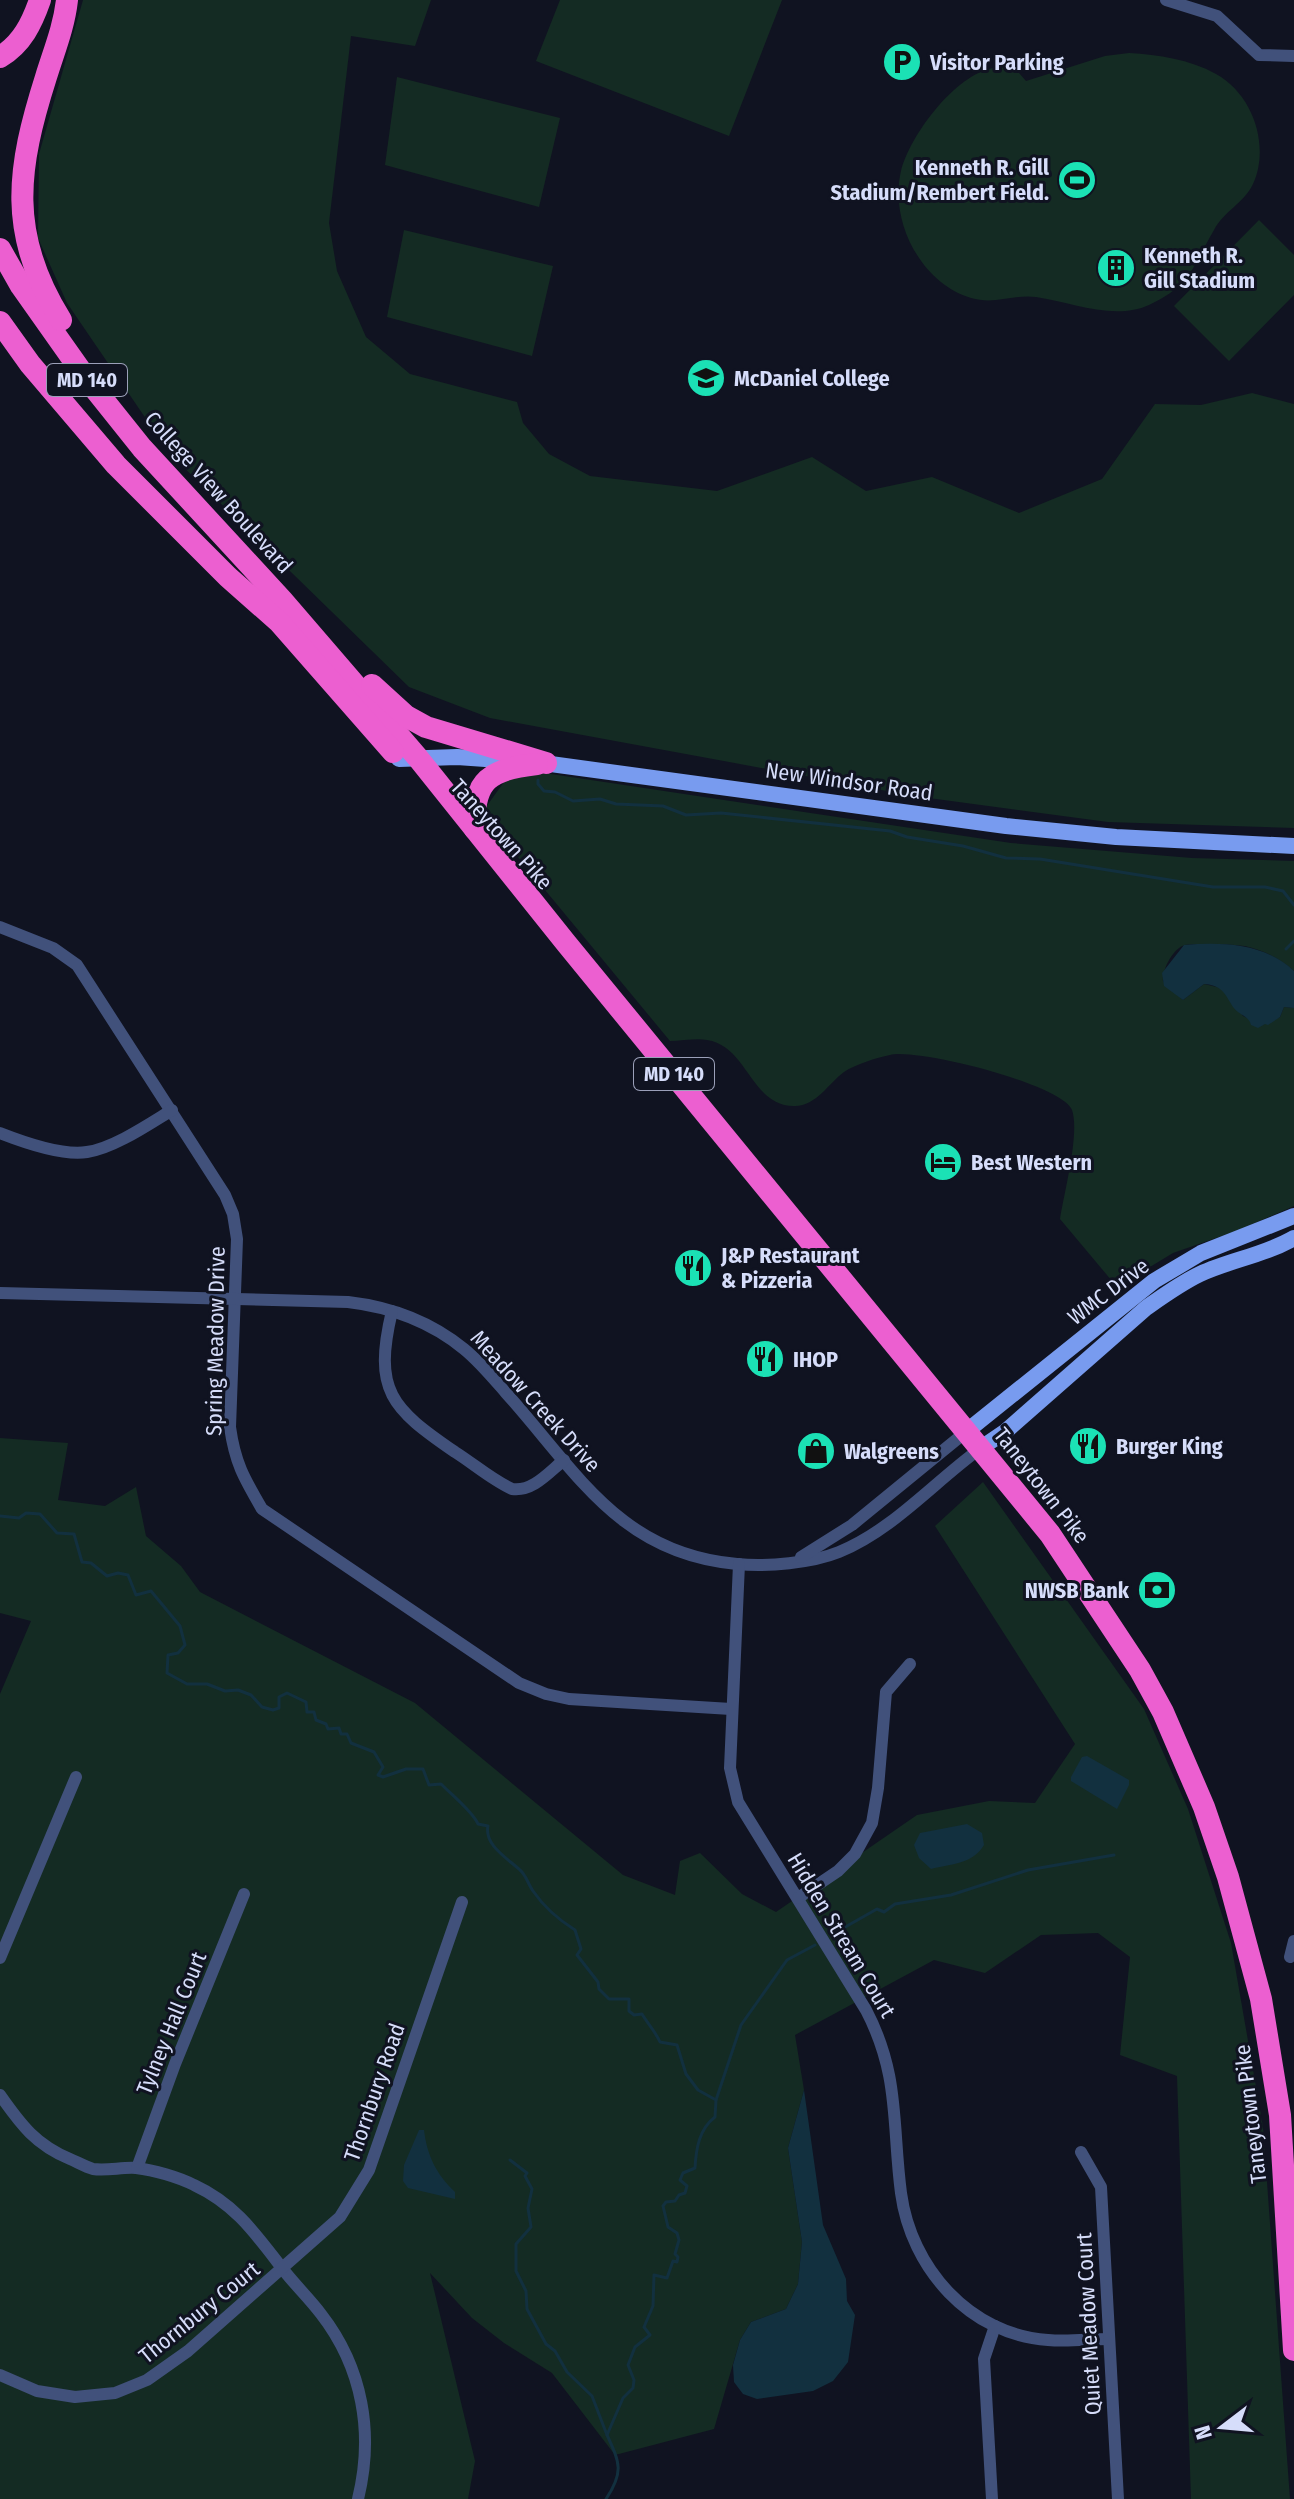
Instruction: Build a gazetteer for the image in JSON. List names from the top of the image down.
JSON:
{
  "streets": {
    "highway": ["MD 140", "College View Boulevard", "Taneytown Pike"],
    "main road": ["New Windsor Road", "WMC Drive"],
    "street": [
      "Spring Meadow Drive",
      "Meadow Creek Drive",
      "Hidden Stream Court",
      "Tylney Hall Court",
      "Thornbury Road",
      "Thornbury Court",
      "Quiet Meadow Court"
    ]
  },
  "crossings": [
    ["College View Boulevard", "New Windsor Road"],
    ["College View Boulevard", "Taneytown Pike"],
    ["New Windsor Road", "Taneytown Pike"],
    ["Taneytown Pike", "WMC Drive"],
    ["Taneytown Pike", "Meadow Creek Drive"],
    ["WMC Drive", "Meadow Creek Drive"],
    ["Spring Meadow Drive", "Meadow Creek Drive"],
    ["Spring Meadow Drive", "Hidden Stream Court"],
    ["Meadow Creek Drive", "Hidden Stream Court"],
    ["Hidden Stream Court", "Quiet Meadow Court"],
    ["Thornbury Road", "Thornbury Court"]
  ],
  "places": {
    "parking": ["Visitor Parking"],
    "sports": ["Kenneth R. Gill Stadium/Rembert Field."],
    "building": ["Kenneth R. Gill Stadium"],
    "school or university": ["McDaniel College"],
    "hotel": ["Best Western"],
    "restaurant": ["J&P Restaurant & Pizzeria", "IHOP", "Burger King"],
    "shop": ["Walgreens"],
    "bank": ["NWSB Bank"]
  },
  "north": "left"
}
